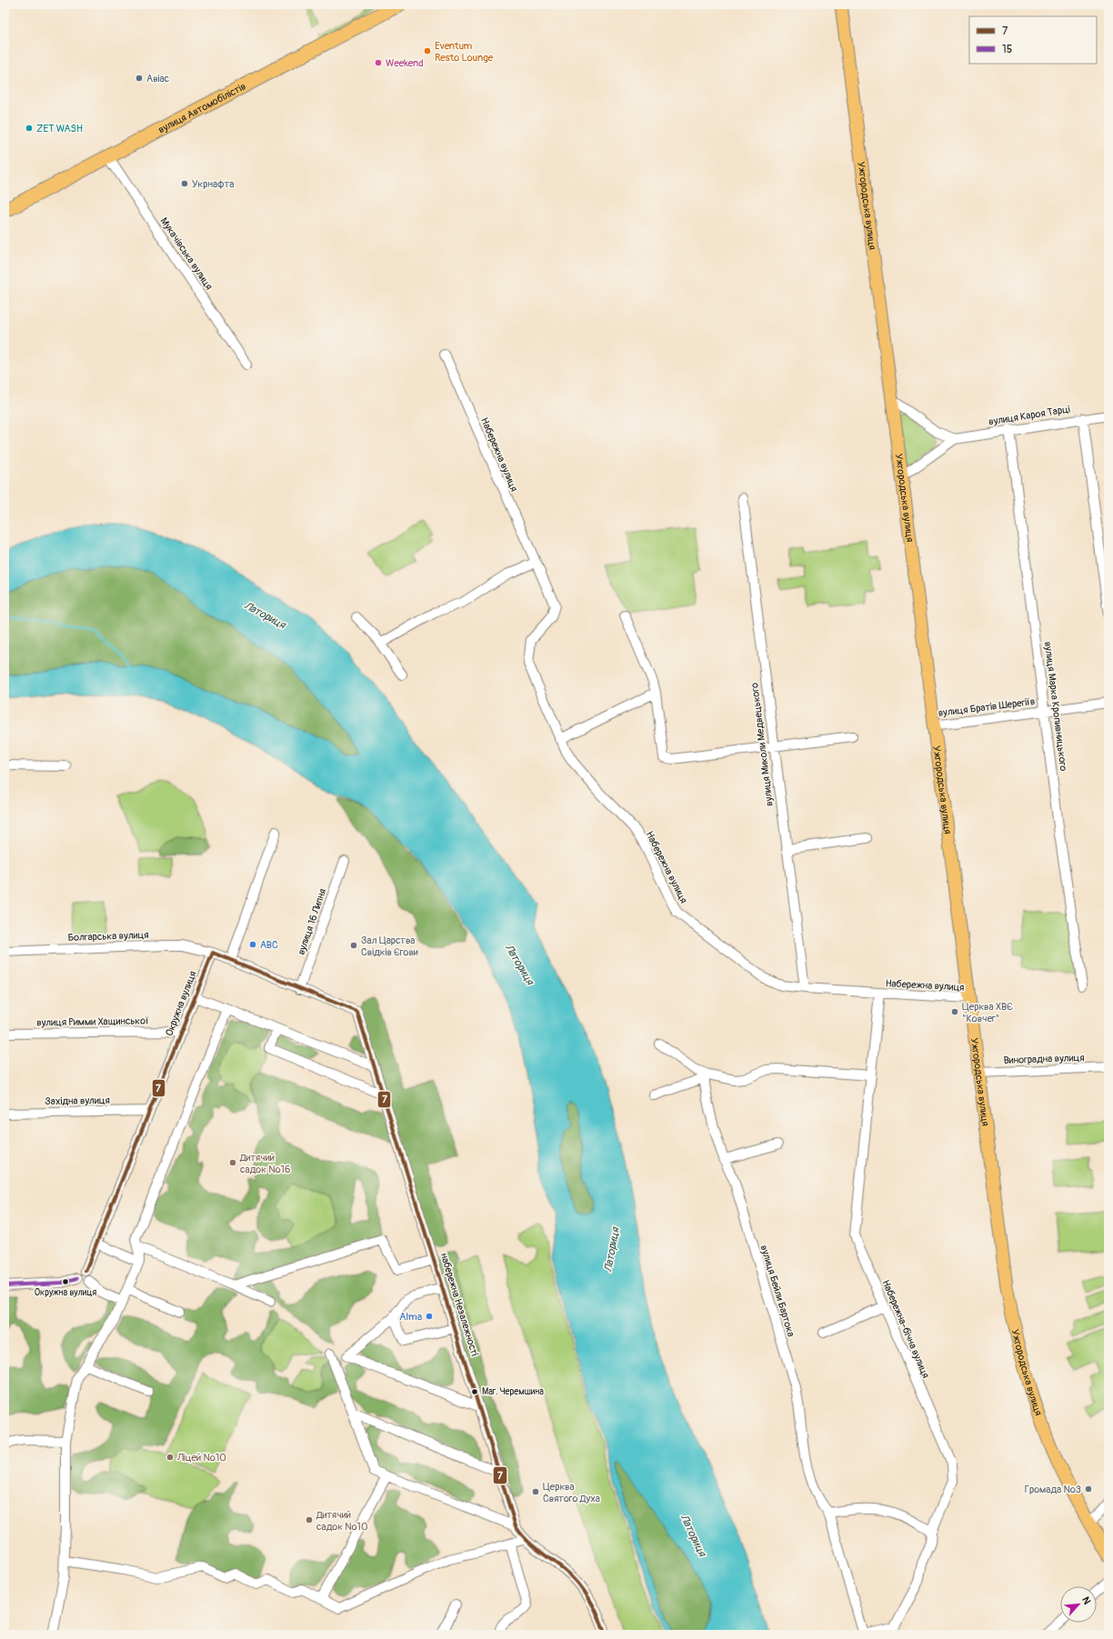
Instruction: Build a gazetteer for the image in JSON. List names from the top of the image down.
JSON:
{
  "streets": {
    "highway": ["вулиця Автомобілістів"],
    "main road": ["Ужгородська вулиця"],
    "street": [
      "Мукачівська вулиця",
      "вулиця Кароя Тарці",
      "Набережна вулиця",
      "вулиця Марка Кропивницького",
      "вулиця Братів Шерегіїв",
      "вулиця Миколи Медвецького",
      "вулиця 16 Липня",
      "Болгарська вулиця",
      "Окружна вулиця",
      "вулиця Римми Хащинської",
      "Виноградна вулиця",
      "Західна вулиця",
      "вулиця Бейли Бартока",
      "набережна Незалежності",
      "Набережна-бічна вулиця"
    ]
  },
  "crossings": [
    ["вулиця Автомобілістів", "Мукачівська вулиця"],
    ["Ужгородська вулиця", "вулиця Кароя Тарці"],
    ["Ужгородська вулиця", "Набережна вулиця"],
    ["Ужгородська вулиця", "вулиця Братів Шерегіїв"],
    ["Ужгородська вулиця", "Виноградна вулиця"],
    ["вулиця Кароя Тарці", "вулиця Марка Кропивницького"],
    ["Набережна вулиця", "вулиця Миколи Медвецького"],
    ["Набережна вулиця", "Набережна-бічна вулиця"],
    ["вулиця Марка Кропивницького", "вулиця Братів Шерегіїв"],
    ["вулиця 16 Липня", "набережна Незалежності"],
    ["Болгарська вулиця", "Окружна вулиця"],
    ["Окружна вулиця", "вулиця Римми Хащинської"],
    ["Окружна вулиця", "Західна вулиця"],
    ["вулиця Бейли Бартока", "Набережна-бічна вулиця"]
  ],
  "water": ["Латориця"],
  "places": [
    "Eventum Resto Lounge",
    "Weekend",
    "Авіас",
    "ZET WASH",
    "Укрнафта",
    "ABC",
    "Зал Царства Свідків Єгови",
    "Церква ХВЄ \"Ковчег\"",
    "Дитячий садок №16",
    "Окружна вулиця",
    "Alma",
    "Маг. Черемшина",
    "Ліцей №10",
    "Громада №3",
    "Церква Святого Духа",
    "Дитячий садок №10"
  ],
  "lines": ["transit line 7", "transit line 15"],
  "legend": ["7", "15"],
  "north": "top right"
}
